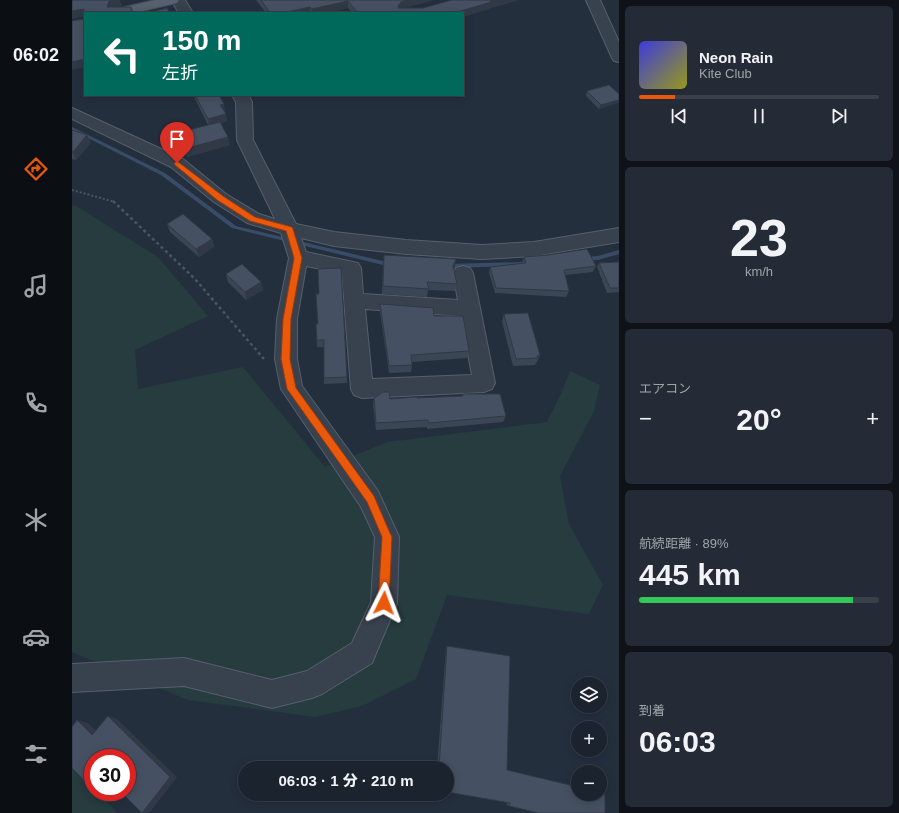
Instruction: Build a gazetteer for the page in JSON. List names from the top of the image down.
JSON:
{
  "page": {
    "tabs": "06:02",
    "turn": ["150 m", "左折"],
    "song": ["Neon Rain", "Kite Club"],
    "tile": [
      ["23", "km/h"],
      "エアコン",
      ["航続距離 · 89%", "445 km"],
      ["到着", "06:03"]
    ],
    "heat": ["−", "20°", "+"],
    "map_buttons": ["+", "−"],
    "limit": "30",
    "trip": "06:03 · 1 分 · 210 m"
  }
}
